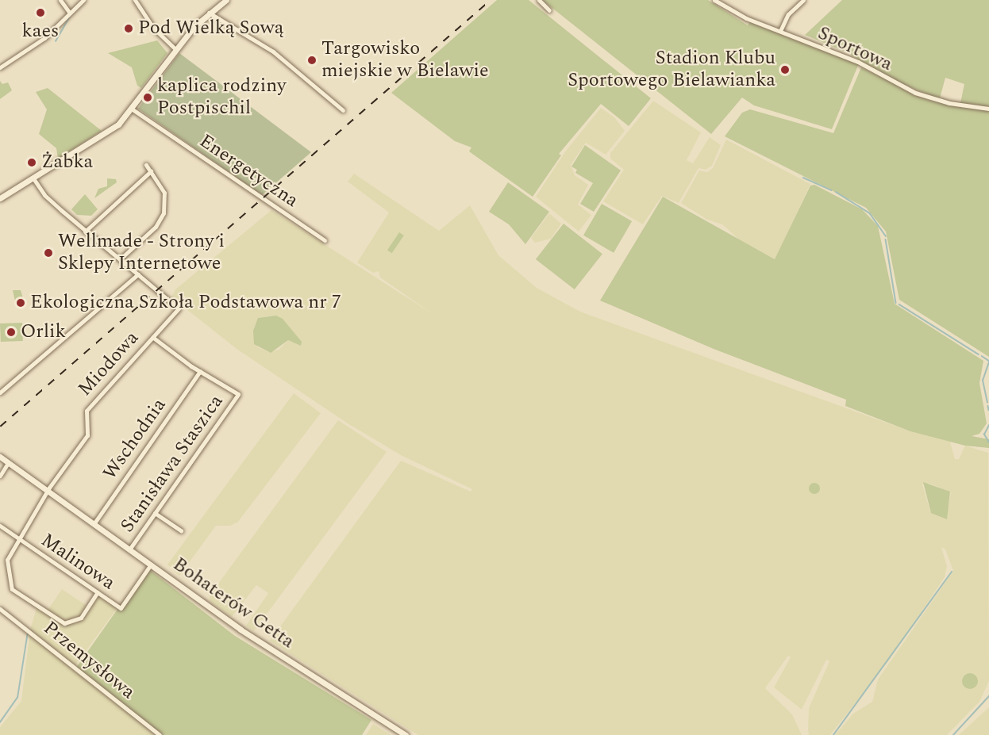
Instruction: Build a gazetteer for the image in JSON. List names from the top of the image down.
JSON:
{
  "streets": {
    "street": [
      "Sportowa",
      "Energetyczna",
      "Miodowa",
      "Wschodnia",
      "Stanisława Staszica",
      "Malinowa",
      "Bohaterów Getta",
      "Przemysłowa"
    ]
  },
  "crossings": [
    ["Miodowa", "Bohaterów Getta"],
    ["Wschodnia", "Stanisława Staszica"],
    ["Wschodnia", "Bohaterów Getta"],
    ["Stanisława Staszica", "Bohaterów Getta"],
    ["Malinowa", "Bohaterów Getta"]
  ],
  "places": [
    "kaes",
    "Pod Wielką Sową",
    "Targowisko miejskie w Bielawie",
    "Stadion Klubu Sportowego Bielawianka",
    "kaplica rodziny Postpischil",
    "Żabka",
    "Wellmade - Strony i Sklepy Internetowe",
    "Ekologiczna Szkoła Podstawowa nr 7",
    "Orlik"
  ]
}
